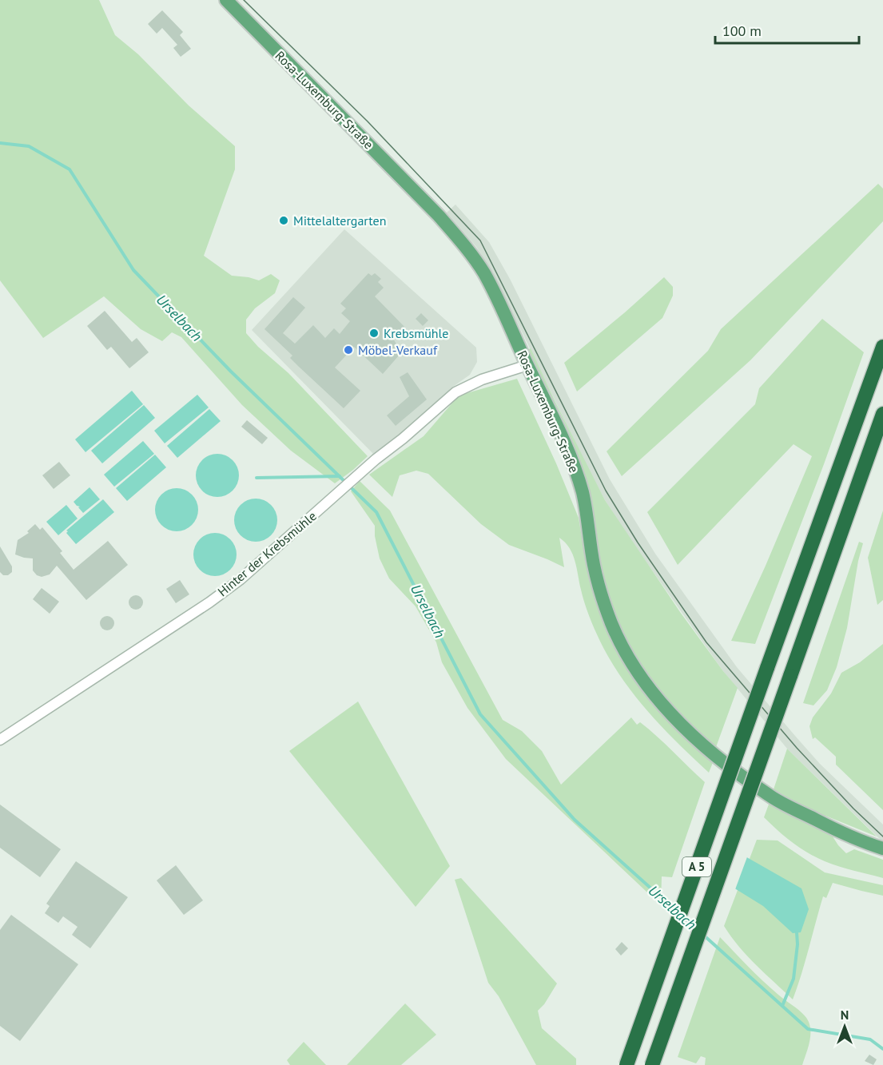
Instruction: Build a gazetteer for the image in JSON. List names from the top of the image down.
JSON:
{
  "streets": {
    "highway": ["A 5"],
    "main road": ["Rosa-Luxemburg-Straße"],
    "street": ["Hinter der Krebsmühle"]
  },
  "crossings": [
    ["Rosa-Luxemburg-Straße", "Hinter der Krebsmühle"]
  ],
  "water": ["Urselbach"],
  "places": ["Mittelaltergarten", "Krebsmühle", "Möbel-Verkauf"],
  "scale_bar": "100 m",
  "north": "top"
}
